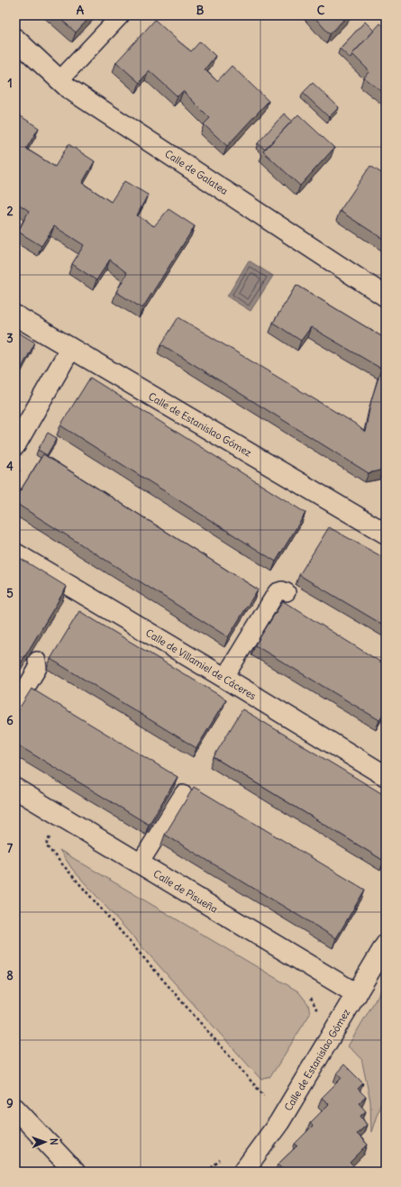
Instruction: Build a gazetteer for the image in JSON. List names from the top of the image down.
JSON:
{
  "streets": {
    "street": [
      "Calle de Galatea",
      "Calle de Estanislao Gómez",
      "Calle de Villamiel de Cáceres",
      "Calle de Pisueña"
    ]
  },
  "crossings": [
    ["Calle de Estanislao Gómez", "Calle de Pisueña"]
  ],
  "north": "right",
  "grid": {
    "columns": ["A", "B", "C"],
    "rows": [
      "1",
      "2",
      "3",
      "4",
      "5",
      "6",
      "7",
      "8",
      "9"
    ]
  }
}
